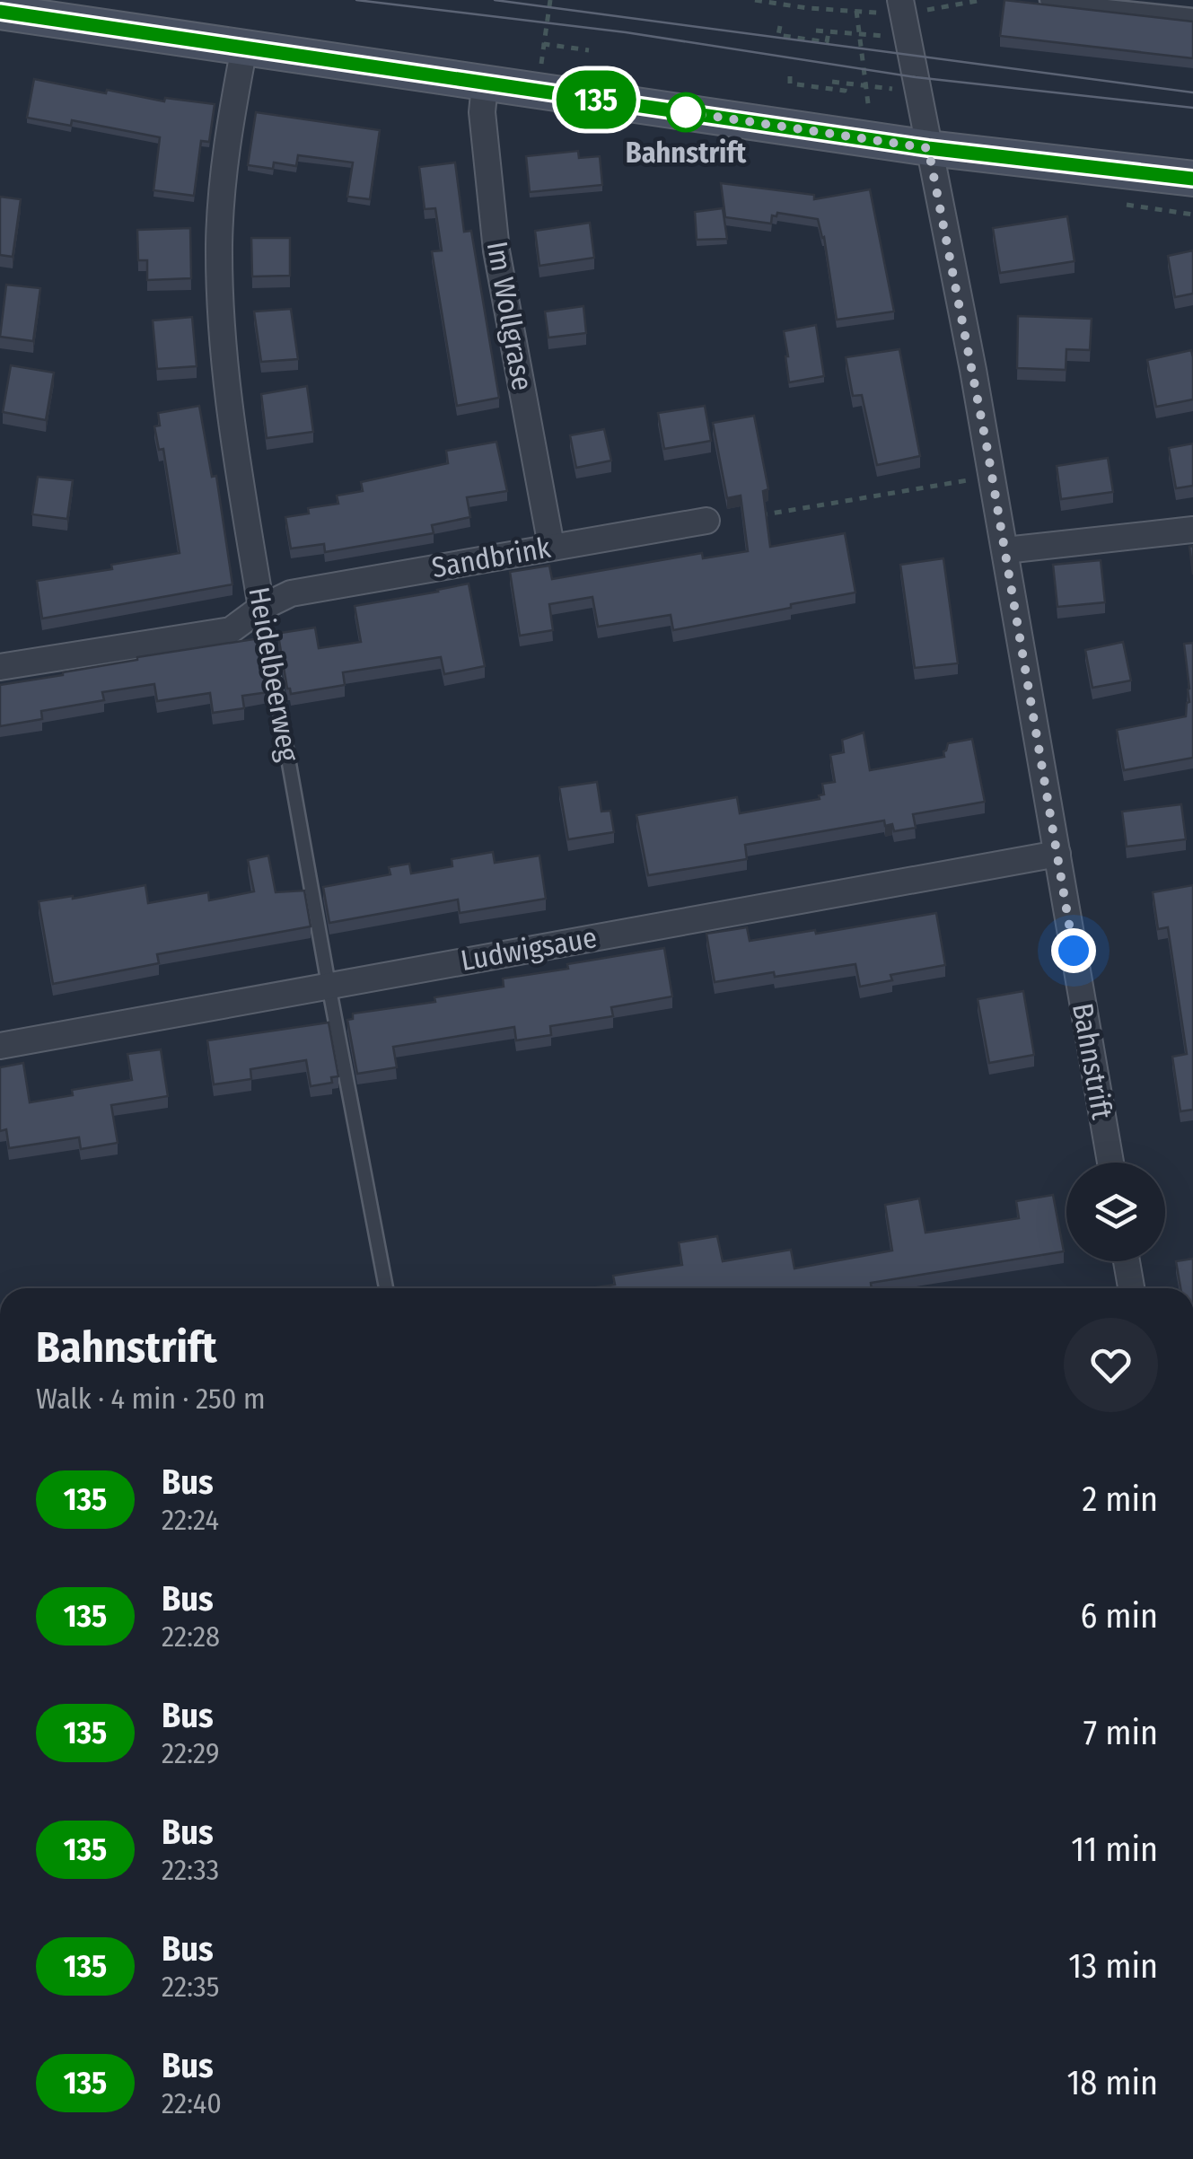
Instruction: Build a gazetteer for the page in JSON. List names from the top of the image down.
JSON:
{
  "streets": {
    "street": [
      "Im Wollgrase",
      "Sandbrink",
      "Heidelbeerweg",
      "Ludwigsaue",
      "Bahnstrift"
    ]
  },
  "crossings": [
    ["Im Wollgrase", "Sandbrink"],
    ["Sandbrink", "Heidelbeerweg"],
    ["Heidelbeerweg", "Ludwigsaue"],
    ["Ludwigsaue", "Bahnstrift"]
  ],
  "places": ["Bahnstrift"],
  "lines": ["bus line 135"],
  "page": {
    "on_map": "135",
    "heading": ["Bahnstrift", "Walk · 4 min · 250 m"],
    "list": [
      {
        "mark": "135",
        "name": "Bus",
        "note": "22:24",
        "value": "2 min"
      },
      {
        "mark": "135",
        "name": "Bus",
        "note": "22:28",
        "value": "6 min"
      },
      {
        "mark": "135",
        "name": "Bus",
        "note": "22:29",
        "value": "7 min"
      },
      {
        "mark": "135",
        "name": "Bus",
        "note": "22:33",
        "value": "11 min"
      },
      {
        "mark": "135",
        "name": "Bus",
        "note": "22:35",
        "value": "13 min"
      },
      {
        "mark": "135",
        "name": "Bus",
        "note": "22:40",
        "value": "18 min"
      }
    ]
  }
}
